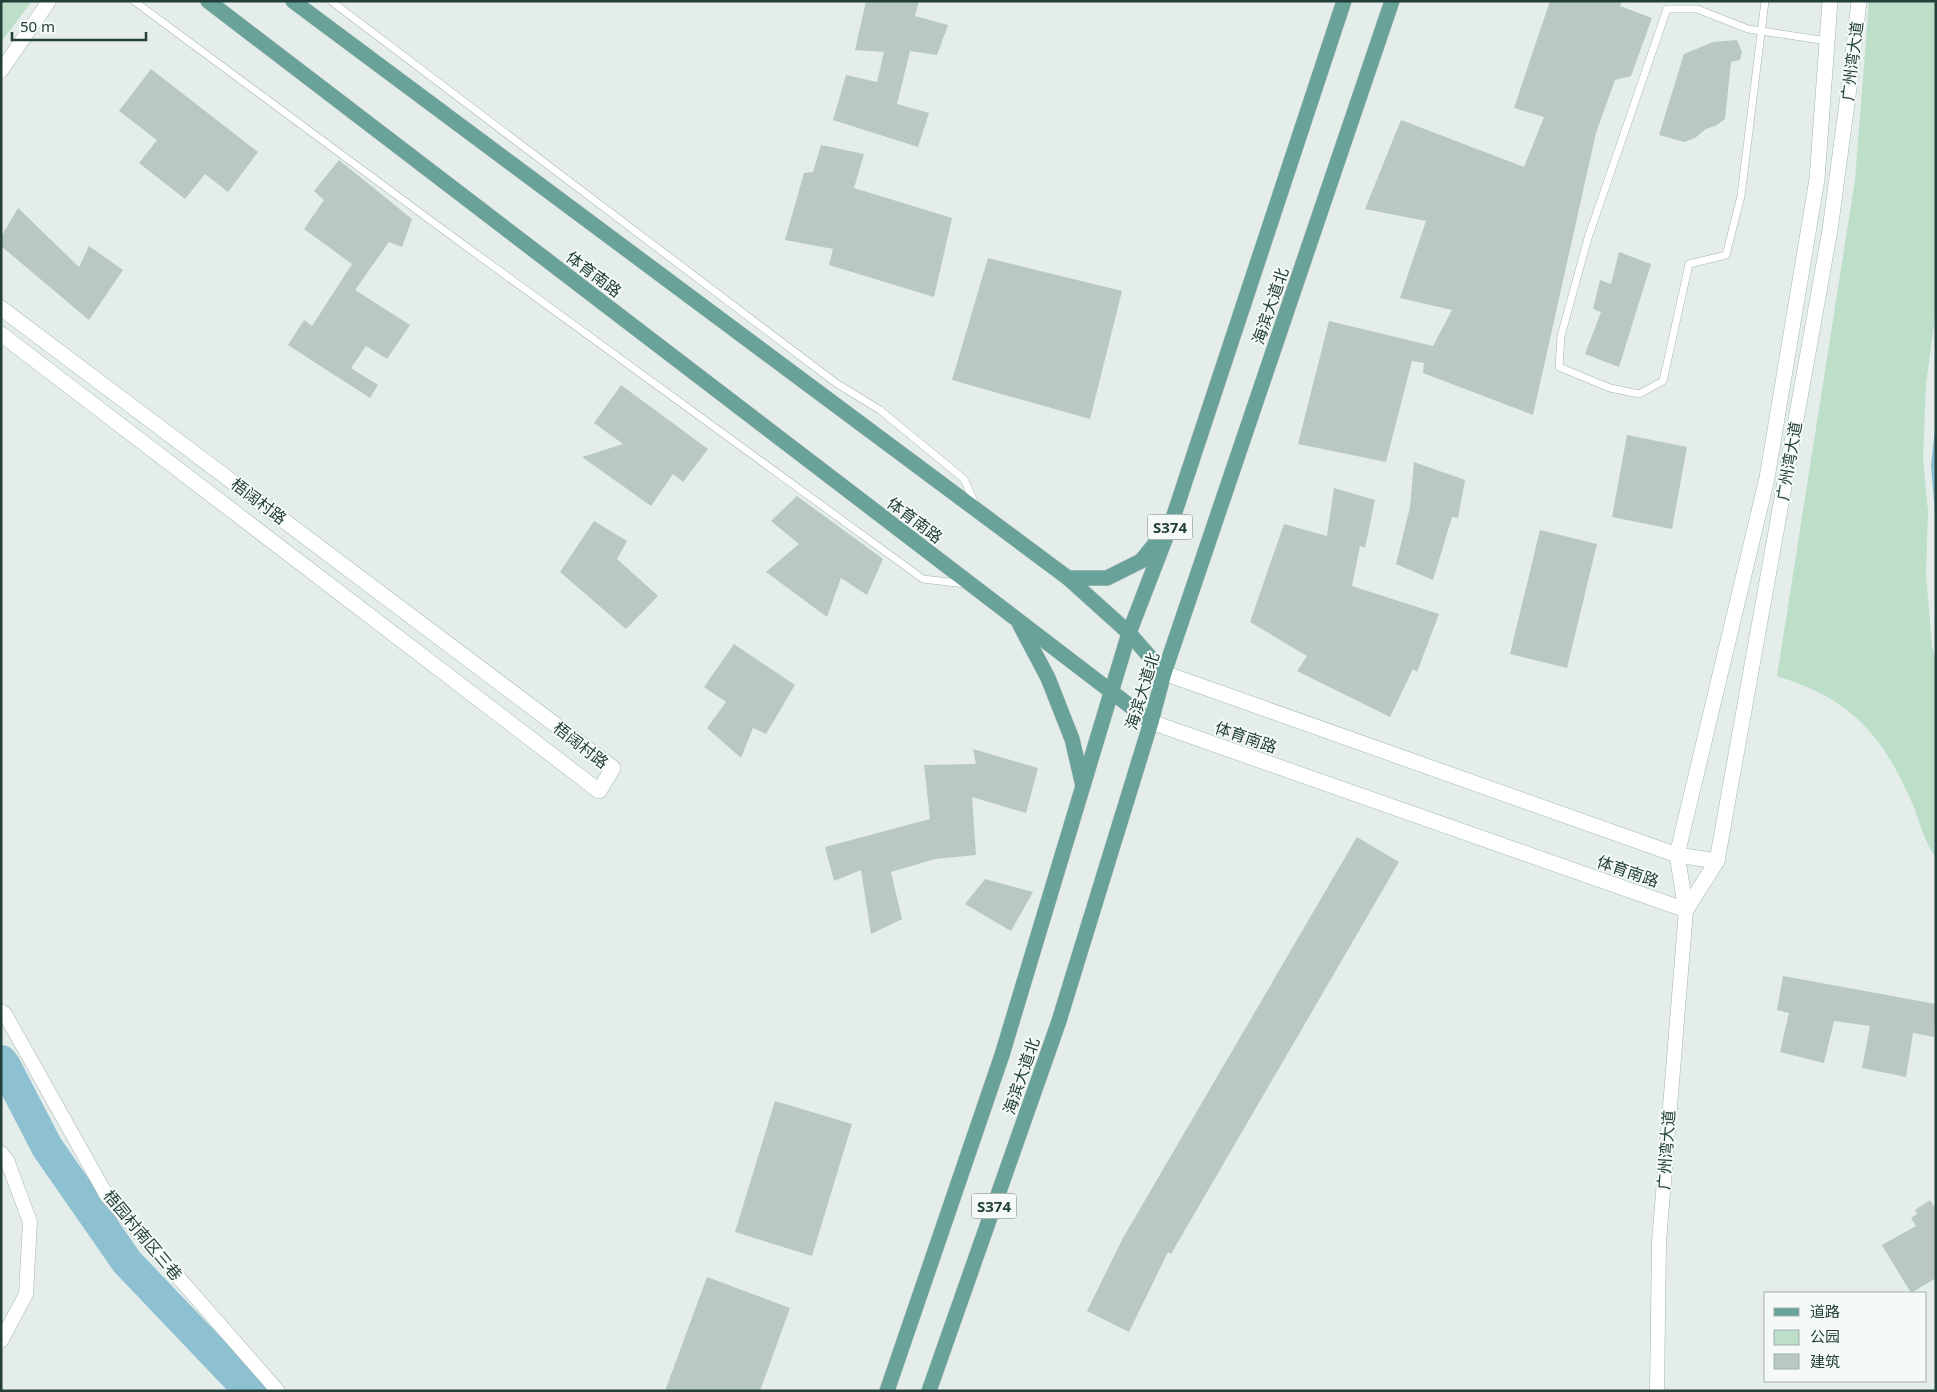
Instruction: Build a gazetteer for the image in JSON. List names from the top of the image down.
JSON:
{
  "streets": {
    "main road": ["体育南路", "海滨大道北", "S374"],
    "street": ["广州湾大道", "梧阔村路", "梧园村南区三巷"]
  },
  "crossings": [
    ["广州湾大道", "体育南路"],
    ["体育南路", "海滨大道北"]
  ],
  "legend": ["道路", "公园", "建筑"],
  "scale_bar": "50 m"
}
